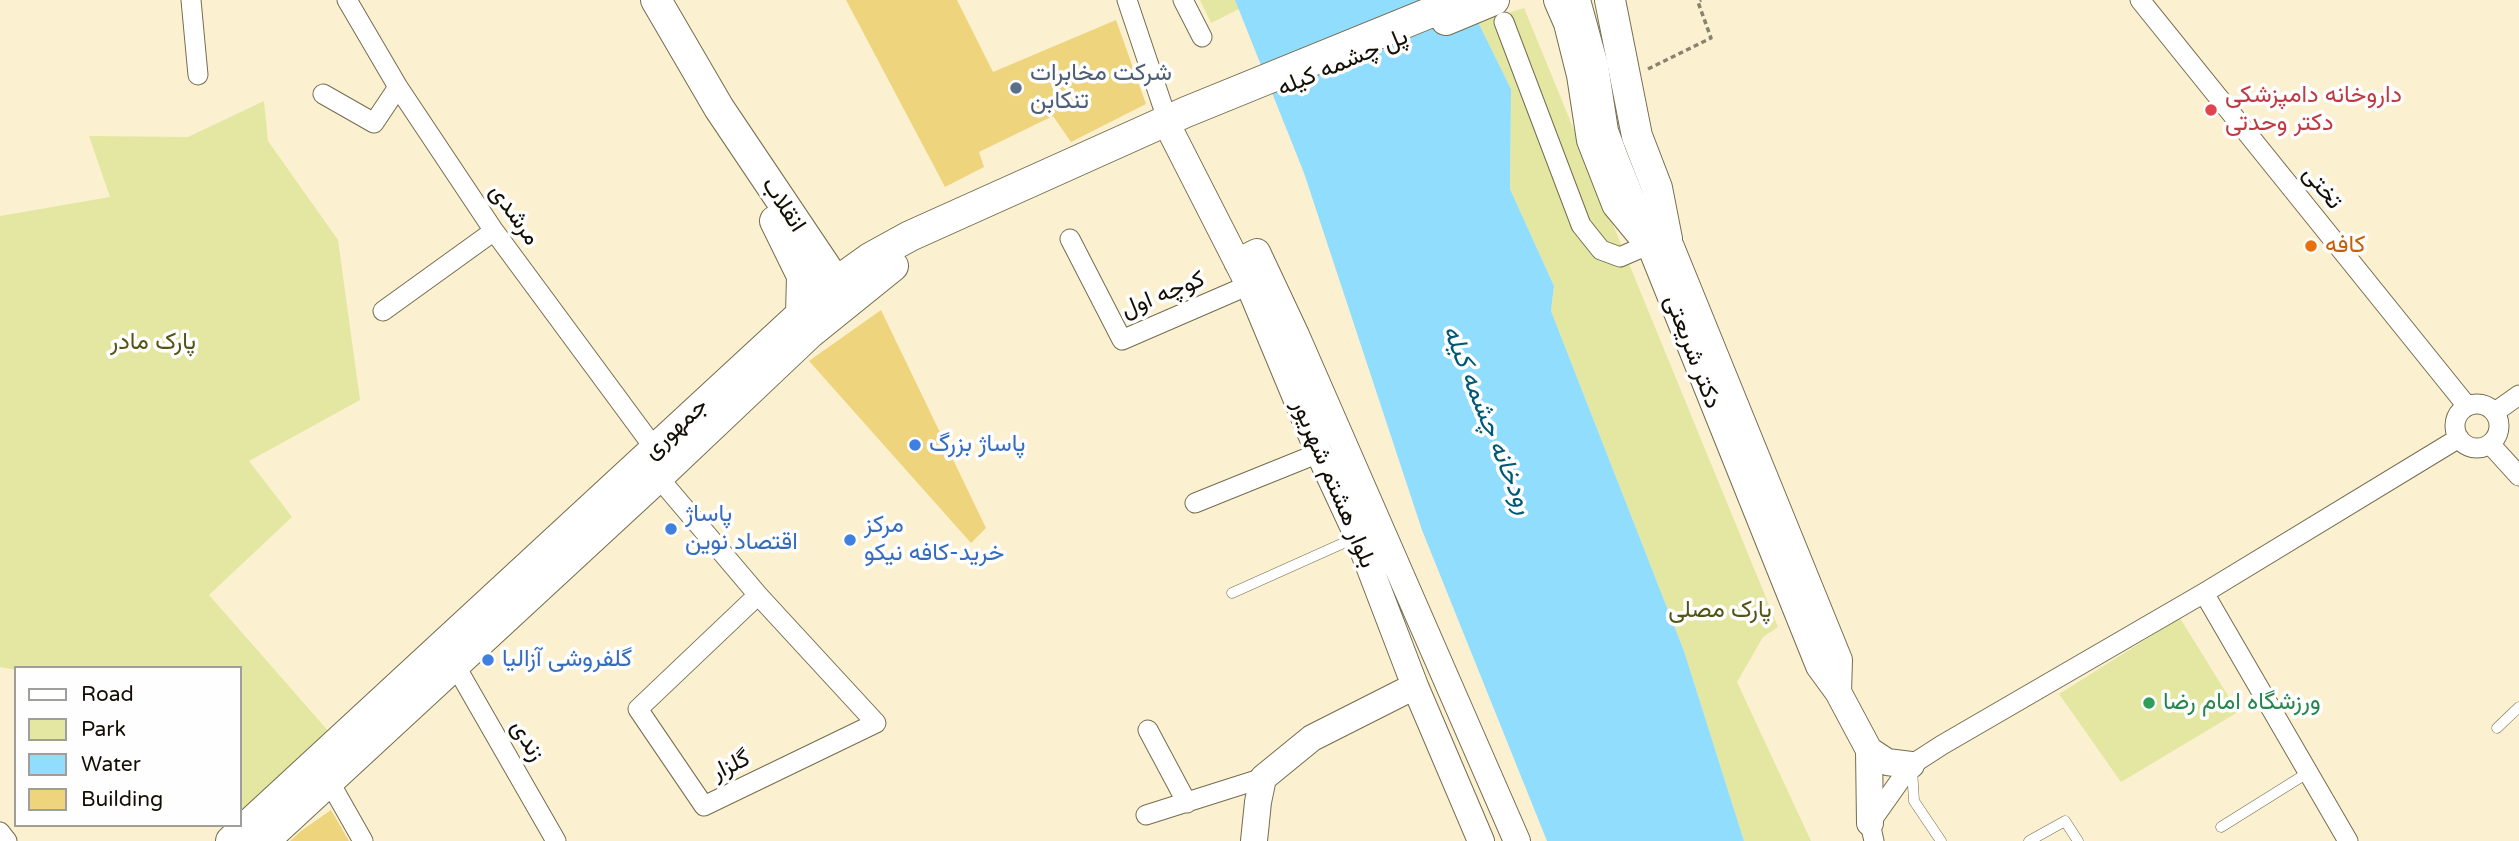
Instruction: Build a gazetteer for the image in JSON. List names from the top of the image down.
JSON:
{
  "streets": {
    "main road": ["پل چشمه کیله", "انقلاب", "جمهوری"],
    "street": [
      "تختی",
      "مرشدی",
      "کوچه اول",
      "دکتر شریعتی",
      "بلوار هشتم شهریور",
      "زندی",
      "گلزار"
    ]
  },
  "crossings": [
    ["پل چشمه کیله", "جمهوری"],
    ["پل چشمه کیله", "بلوار هشتم شهریور"],
    ["انقلاب", "جمهوری"],
    ["مرشدی", "جمهوری"],
    ["مرشدی", "گلزار"],
    ["کوچه اول", "بلوار هشتم شهریور"],
    ["جمهوری", "بلوار هشتم شهریور"],
    ["جمهوری", "زندی"],
    ["جمهوری", "گلزار"]
  ],
  "water": ["رودخانه چشمه کیله"],
  "parks": ["پارک مادر", "پارک مصلی"],
  "places": [
    "شرکت مخابرات تنکابن",
    "داروخانه دامپزشکی دکتر وحدتی",
    "کافه",
    "پاساژ بزرگ",
    "پاساژ اقتصاد نوین",
    "مرکز خرید-کافه نیکو",
    "گلفروشی آزالیا",
    "ورزشگاه امام رضا"
  ],
  "legend": [
    "Road",
    "Park",
    "Water",
    "Building"
  ]
}
